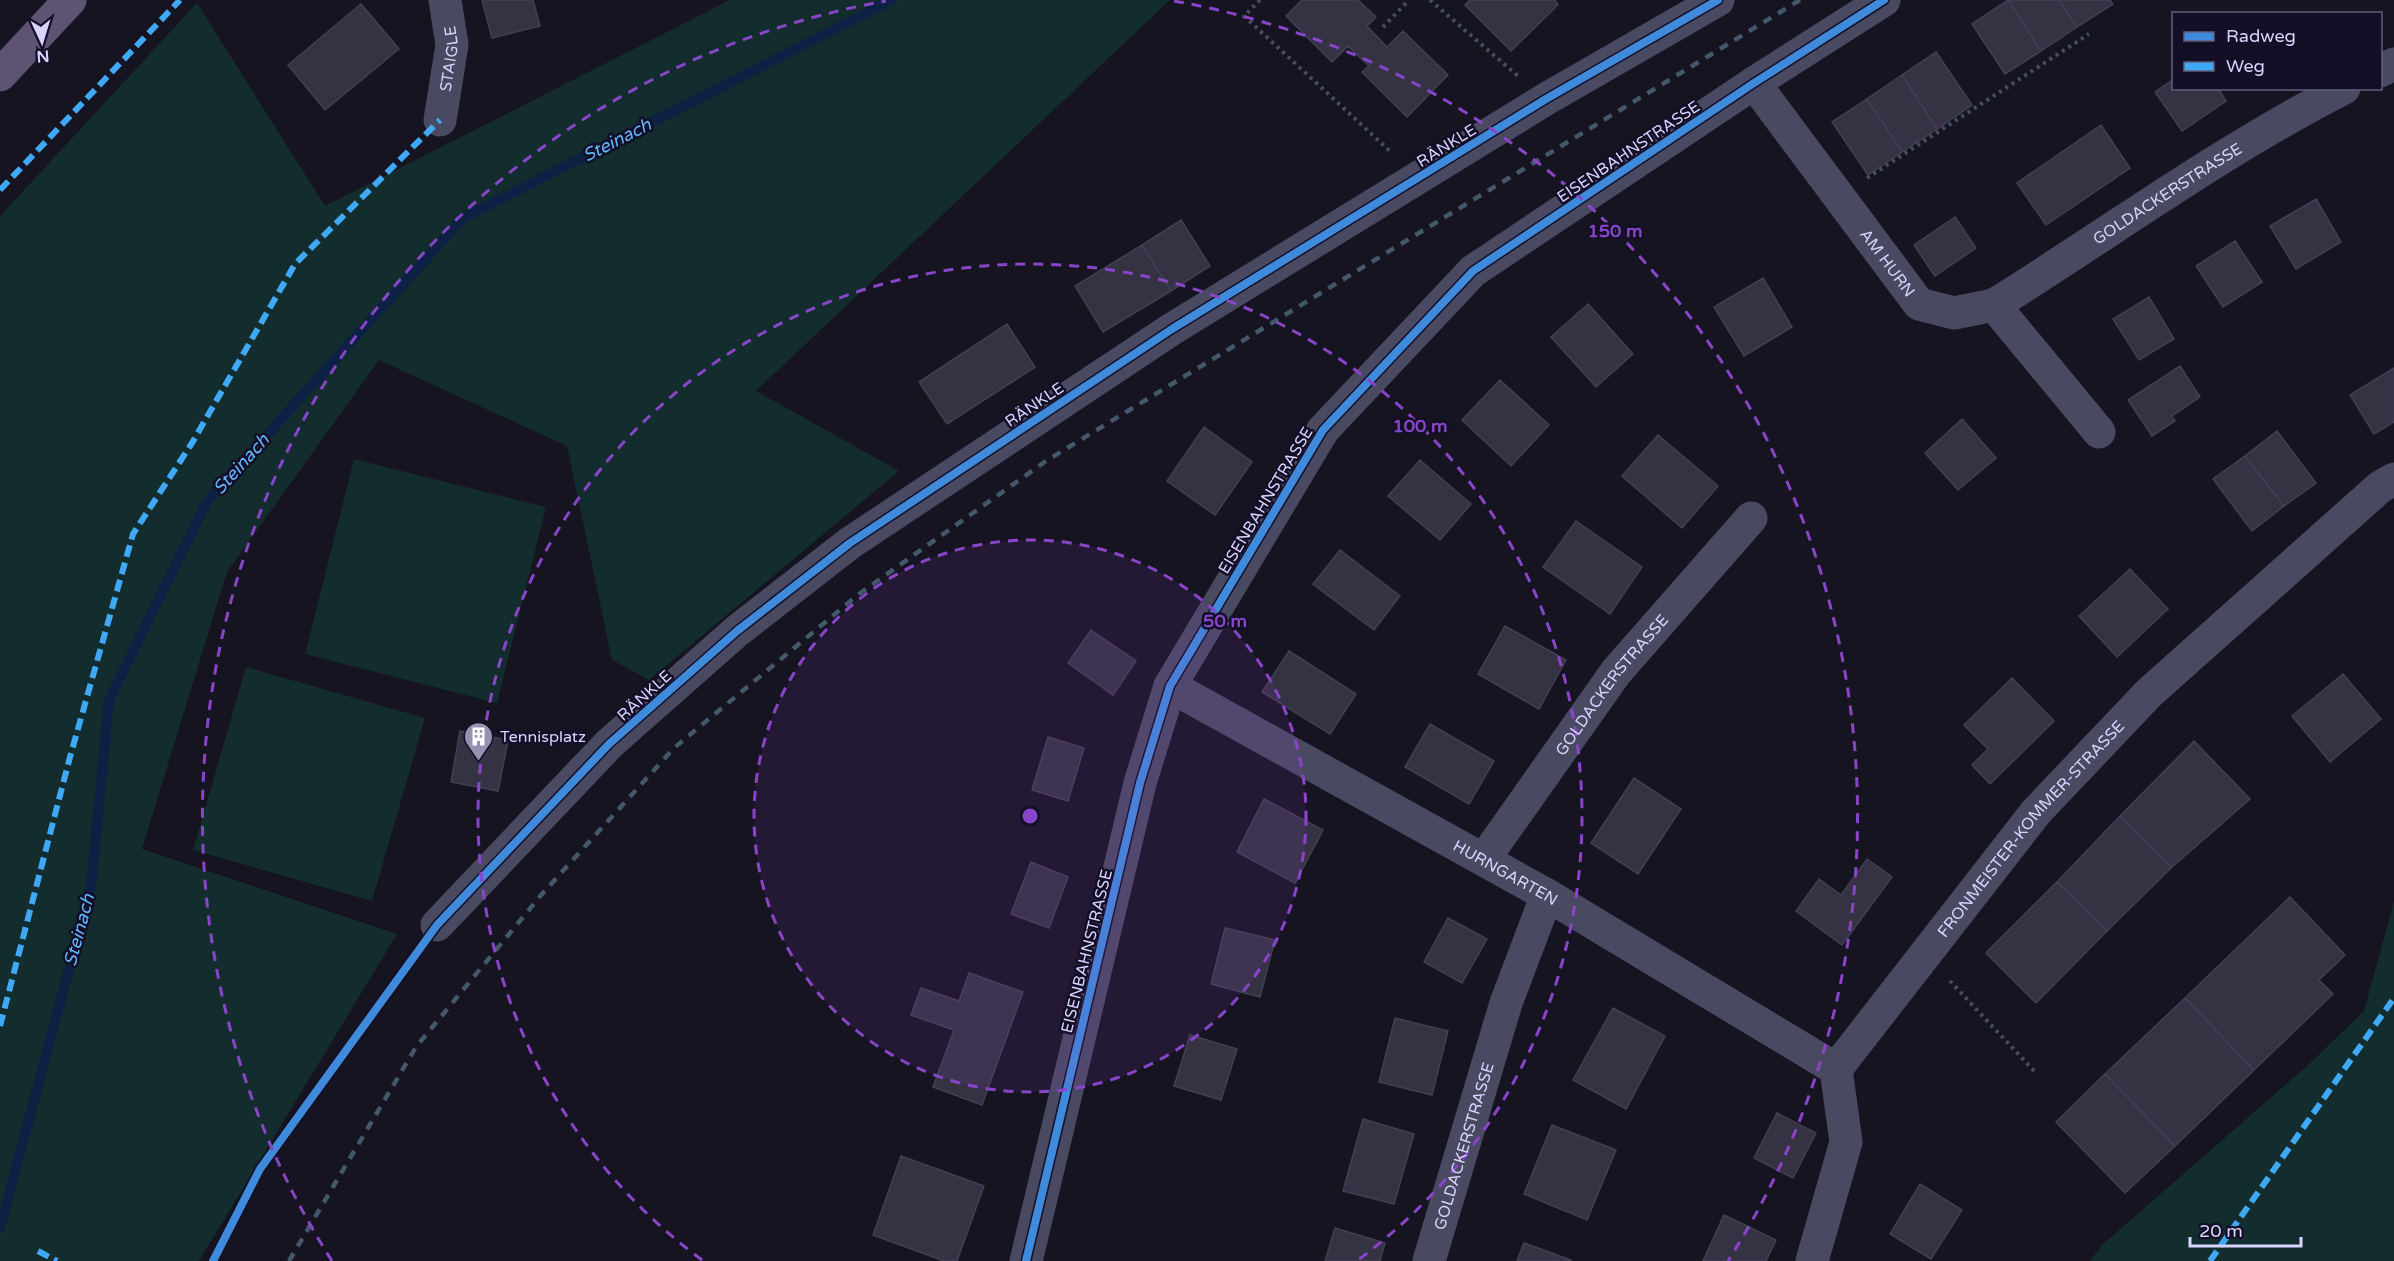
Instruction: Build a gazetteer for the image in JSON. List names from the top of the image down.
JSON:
{
  "streets": {
    "street": [
      "STAIGLE",
      "RÄNKLE",
      "EISENBAHNSTRASSE",
      "GOLDACKERSTRASSE",
      "AM HURN",
      "FRONMEISTER-KOMMER-STRASSE",
      "HURNGARTEN"
    ]
  },
  "crossings": [
    ["EISENBAHNSTRASSE", "AM HURN"],
    ["EISENBAHNSTRASSE", "HURNGARTEN"],
    ["GOLDACKERSTRASSE", "AM HURN"],
    ["GOLDACKERSTRASSE", "HURNGARTEN"],
    ["FRONMEISTER-KOMMER-STRASSE", "HURNGARTEN"]
  ],
  "water": ["Steinach"],
  "places": {
    "building": ["Tennisplatz"]
  },
  "legend": ["Radweg", "Weg"],
  "scale_bar": "20 m",
  "north": "bottom",
  "rings": ["150 m", "100 m", "50 m"]
}
